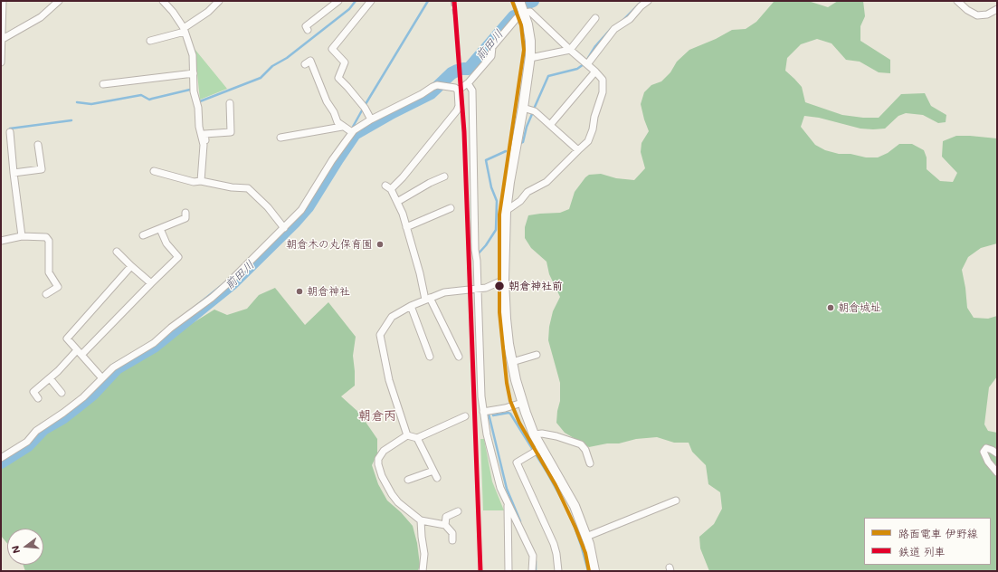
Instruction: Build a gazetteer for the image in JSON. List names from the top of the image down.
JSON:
{
  "districts": ["朝倉丙"],
  "water": ["前田川"],
  "places": [
    "朝倉木の丸保育園",
    "朝倉神社前",
    "朝倉神社",
    "朝倉城址"
  ],
  "lines": ["tram line 伊野線", "rail line 列車"],
  "legend": ["路面電車 伊野線", "鉄道 列車"],
  "north": "left"
}
